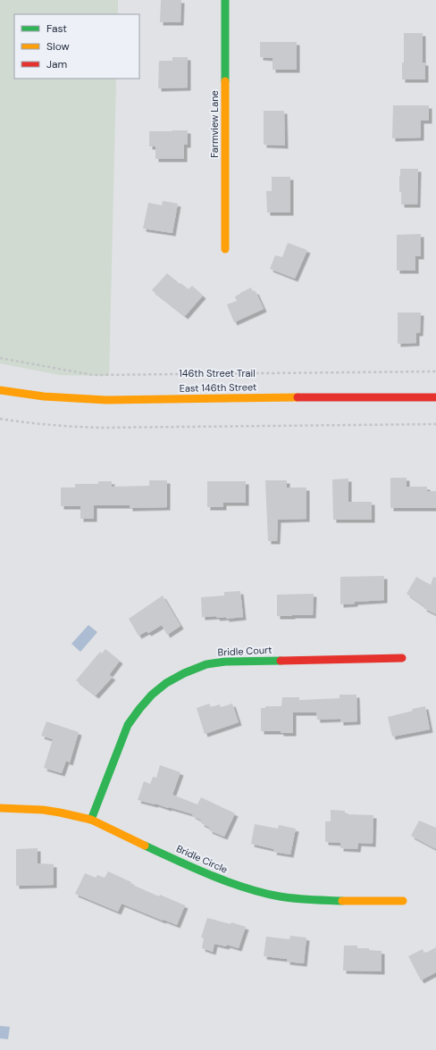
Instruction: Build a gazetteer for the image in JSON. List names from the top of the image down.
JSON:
{
  "streets": {
    "street": [
      "Farmview Lane",
      "East 146th Street",
      "Bridle Court",
      "Bridle Circle"
    ],
    "path": ["146th Street Trail"]
  },
  "crossings": [
    ["Bridle Court", "Bridle Circle"]
  ],
  "legend": ["Fast", "Slow", "Jam"]
}
